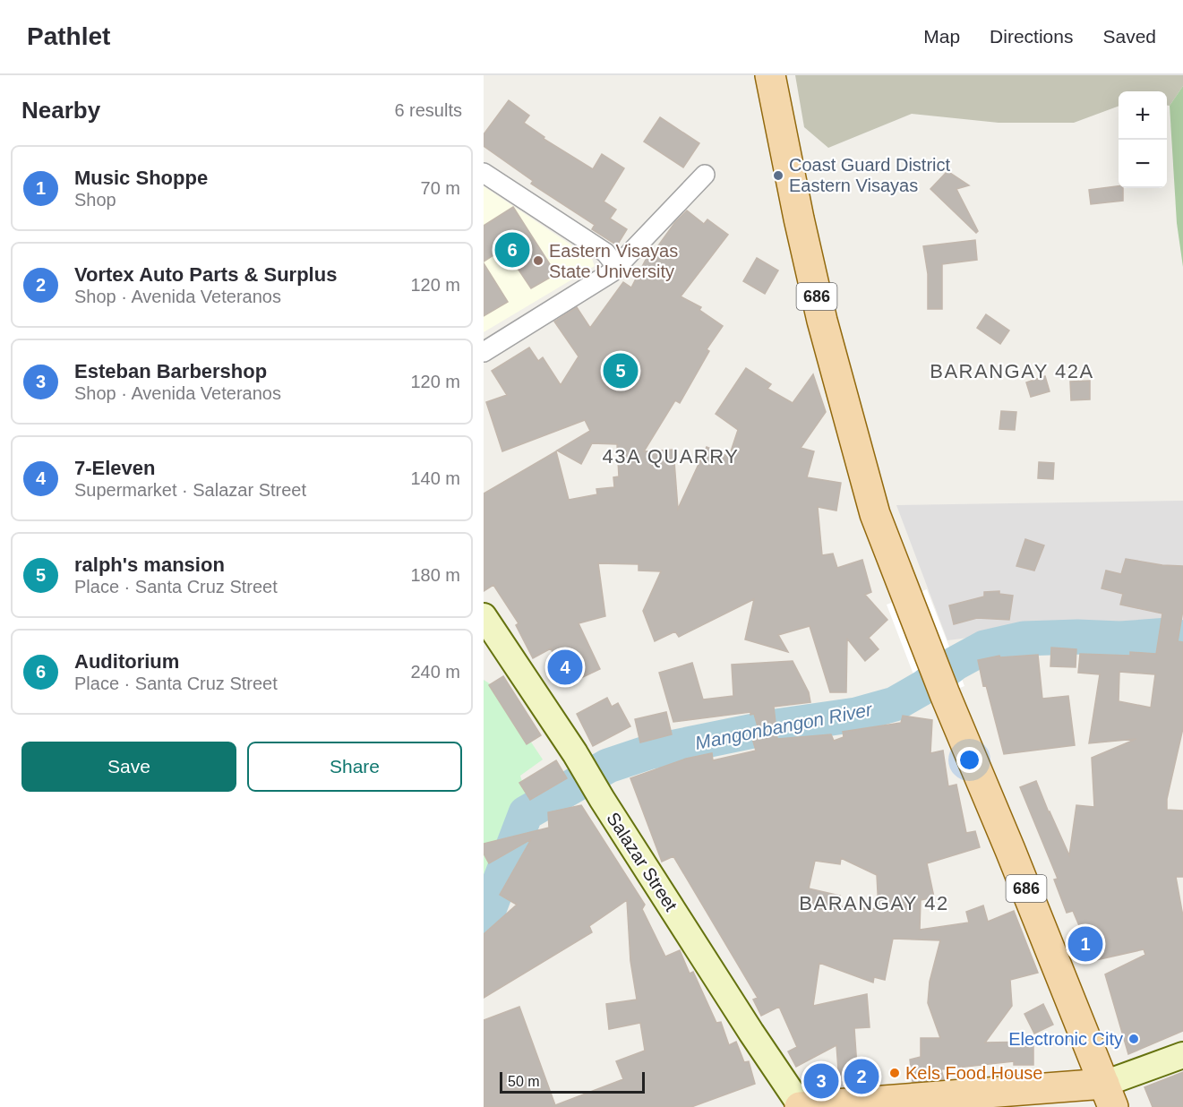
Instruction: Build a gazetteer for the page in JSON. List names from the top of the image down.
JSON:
{
  "streets": {
    "main road": ["686"],
    "street": ["Salazar Street"]
  },
  "districts": ["BARANGAY 42A", "43A QUARRY", "BARANGAY 42"],
  "water": ["Mangonbangon River"],
  "places": [
    "Coast Guard District Eastern Visayas",
    "Eastern Visayas State University",
    "Electronic City",
    "Kels Food House"
  ],
  "scale_bar": "50 m",
  "page": {
    "header": "Pathlet",
    "nav": ["Map", "Directions", "Saved"],
    "heading": ["Nearby", "6 results"],
    "map_buttons": ["+", "−"],
    "list": [
      {
        "mark": "1",
        "name": "Music Shoppe",
        "note": "Shop",
        "value": "70 m"
      },
      {
        "mark": "2",
        "name": "Vortex Auto Parts & Surplus",
        "note": "Shop · Avenida Veteranos",
        "value": "120 m"
      },
      {
        "mark": "3",
        "name": "Esteban Barbershop",
        "note": "Shop · Avenida Veteranos",
        "value": "120 m"
      },
      {
        "mark": "4",
        "name": "7-Eleven",
        "note": "Supermarket · Salazar Street",
        "value": "140 m"
      },
      {
        "mark": "5",
        "name": "ralph's mansion",
        "note": "Place · Santa Cruz Street",
        "value": "180 m"
      },
      {
        "mark": "6",
        "name": "Auditorium",
        "note": "Place · Santa Cruz Street",
        "value": "240 m"
      }
    ],
    "pins": [
      "6",
      "5",
      "4",
      "1",
      "2",
      "3"
    ],
    "buttons": ["Save", "Share"],
    "scale": "50 m"
  }
}
